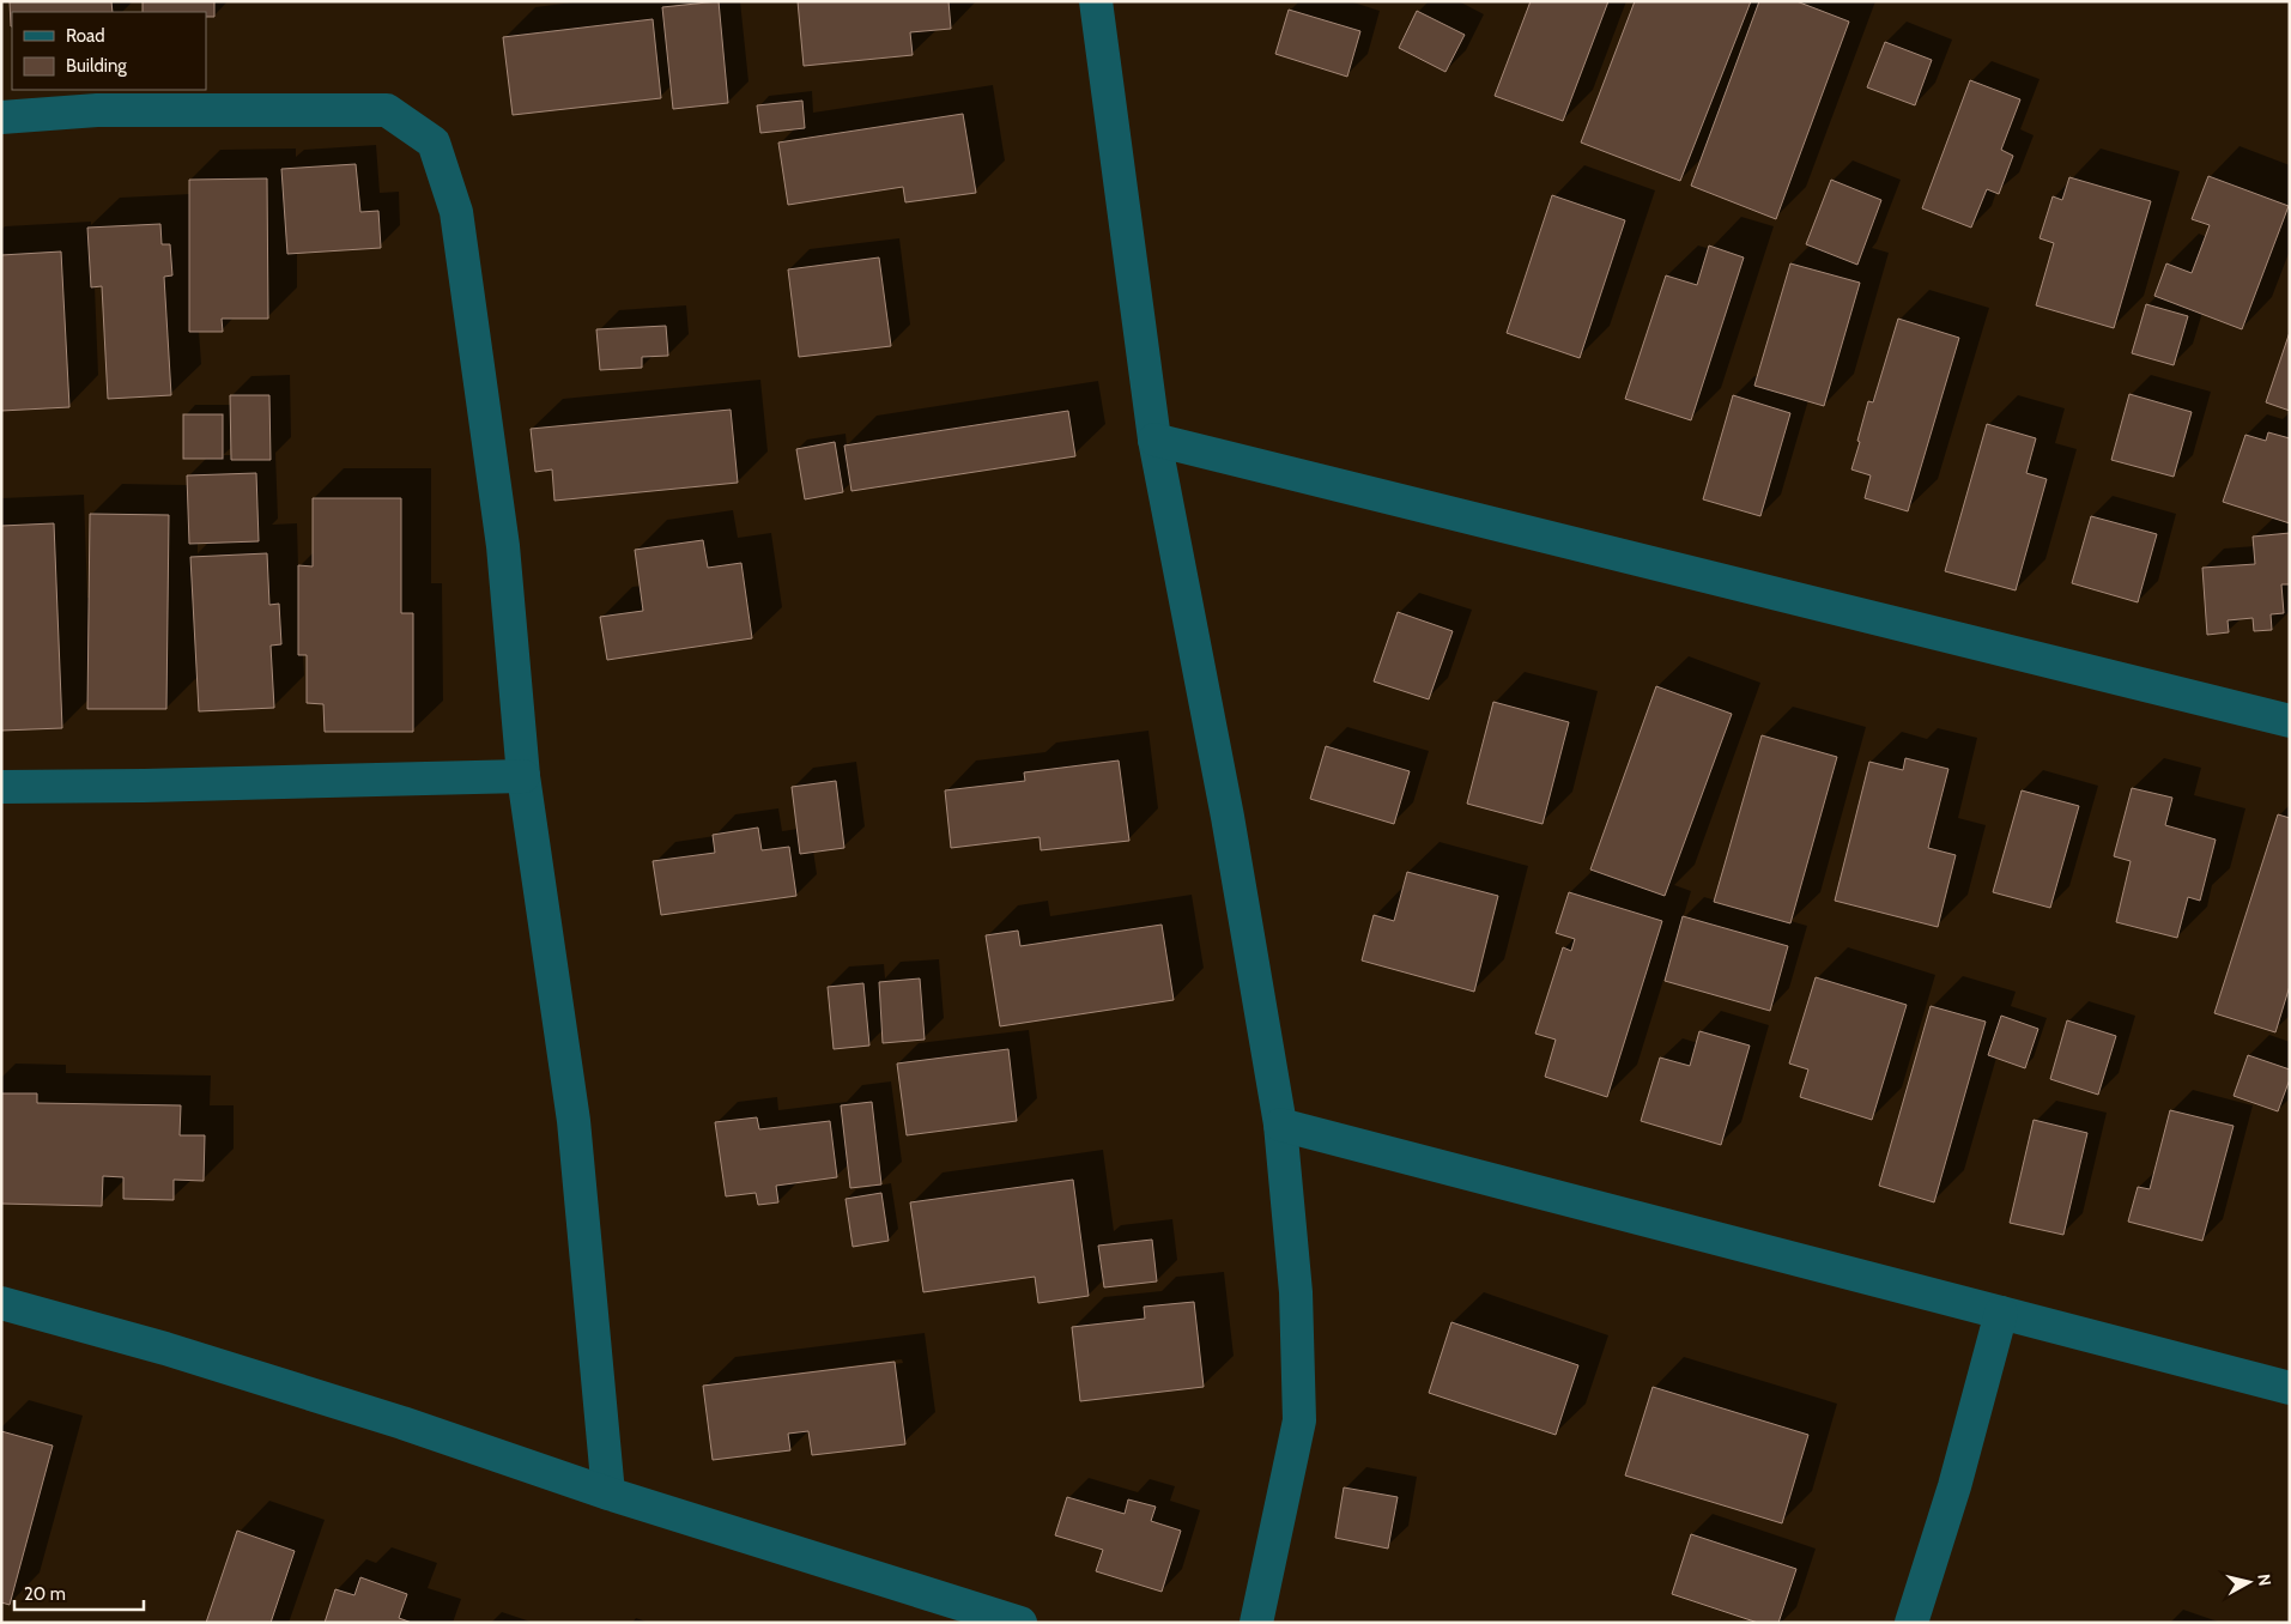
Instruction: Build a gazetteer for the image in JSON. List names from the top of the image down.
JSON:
{
  "legend": ["Road", "Building"],
  "scale_bar": "20 m",
  "north": "right"
}
